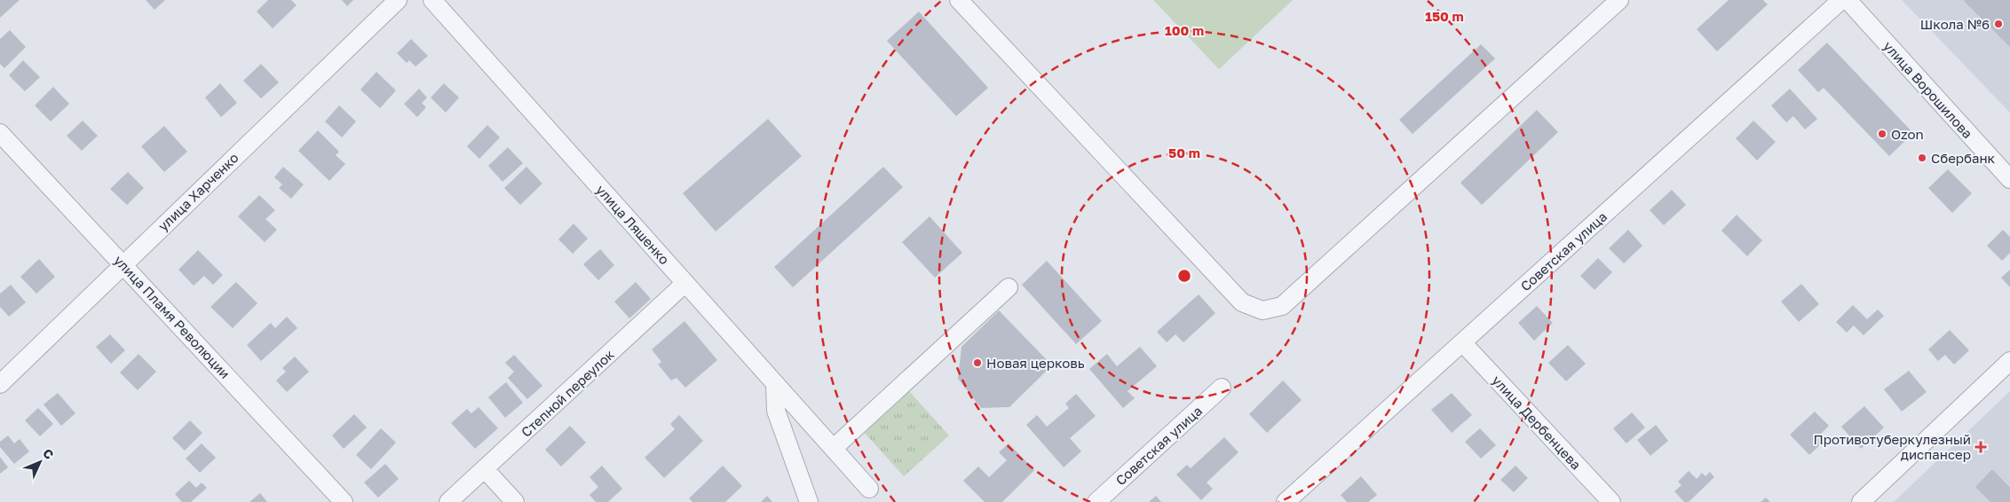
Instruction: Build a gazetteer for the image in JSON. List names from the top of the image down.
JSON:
{
  "streets": {
    "street": [
      "улица Ворошилова",
      "улица Харченко",
      "улица Ляшенко",
      "Советская улица",
      "улица Пламя Революции",
      "Степной переулок",
      "улица Дербенцева"
    ]
  },
  "crossings": [
    ["улица Харченко", "улица Пламя Революции"],
    ["улица Ляшенко", "Степной переулок"],
    ["Советская улица", "улица Дербенцева"]
  ],
  "places": {
    "other": [
      "Школа №6",
      "Ozon",
      "Сбербанк",
      "Новая церковь"
    ],
    "health": ["Противотуберкулезный диспансер"]
  },
  "north": "top right",
  "rings": ["150 m", "100 m", "50 m"]
}
